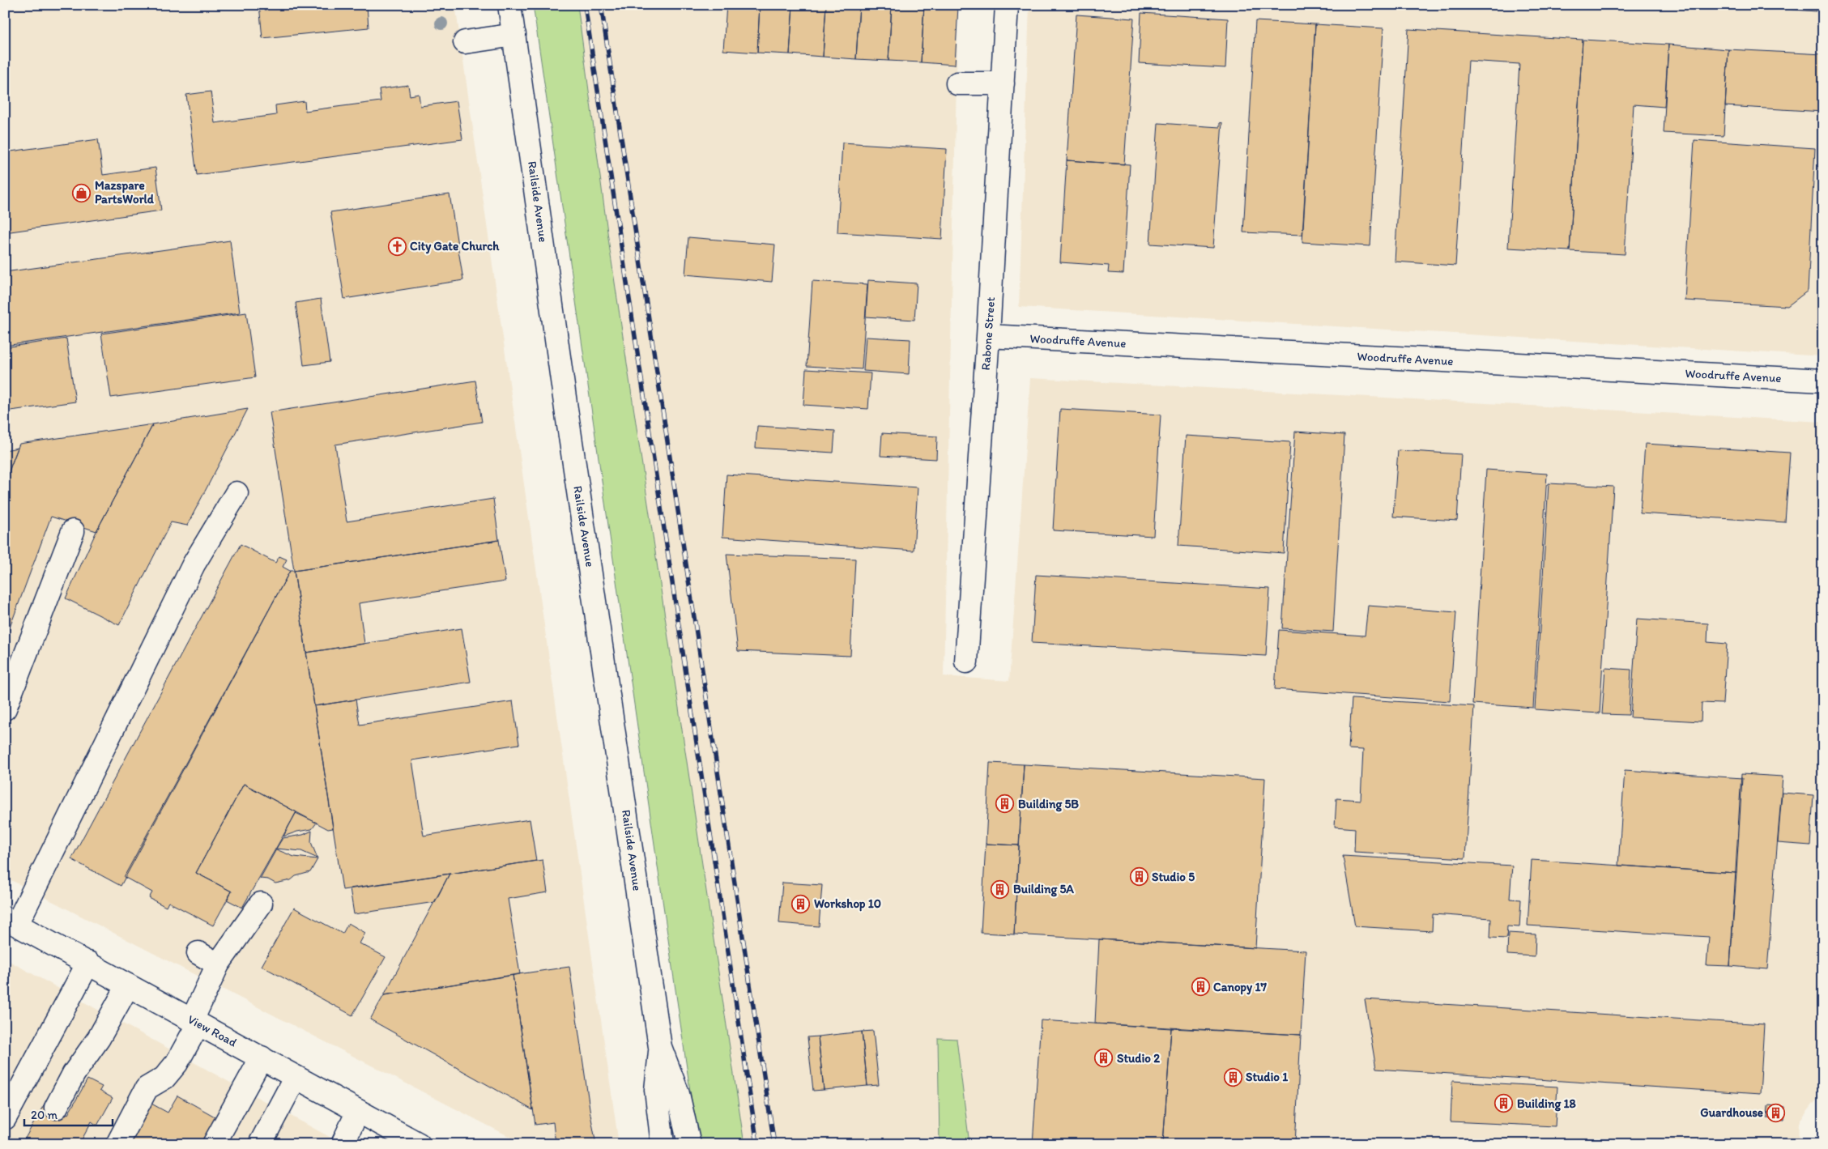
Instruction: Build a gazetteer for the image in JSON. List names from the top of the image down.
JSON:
{
  "streets": {
    "main road": [
      "Railside Avenue",
      "Rabone Street",
      "Woodruffe Avenue",
      "View Road"
    ]
  },
  "crossings": [
    ["Rabone Street", "Woodruffe Avenue"]
  ],
  "places": {
    "shop": ["Mazspare PartsWorld"],
    "church": ["City Gate Church"],
    "building": [
      "Building 5B",
      "Studio 5",
      "Building 5A",
      "Workshop 10",
      "Canopy 17",
      "Studio 2",
      "Studio 1",
      "Building 18",
      "Guardhouse"
    ]
  },
  "scale_bar": "20 m"
}
